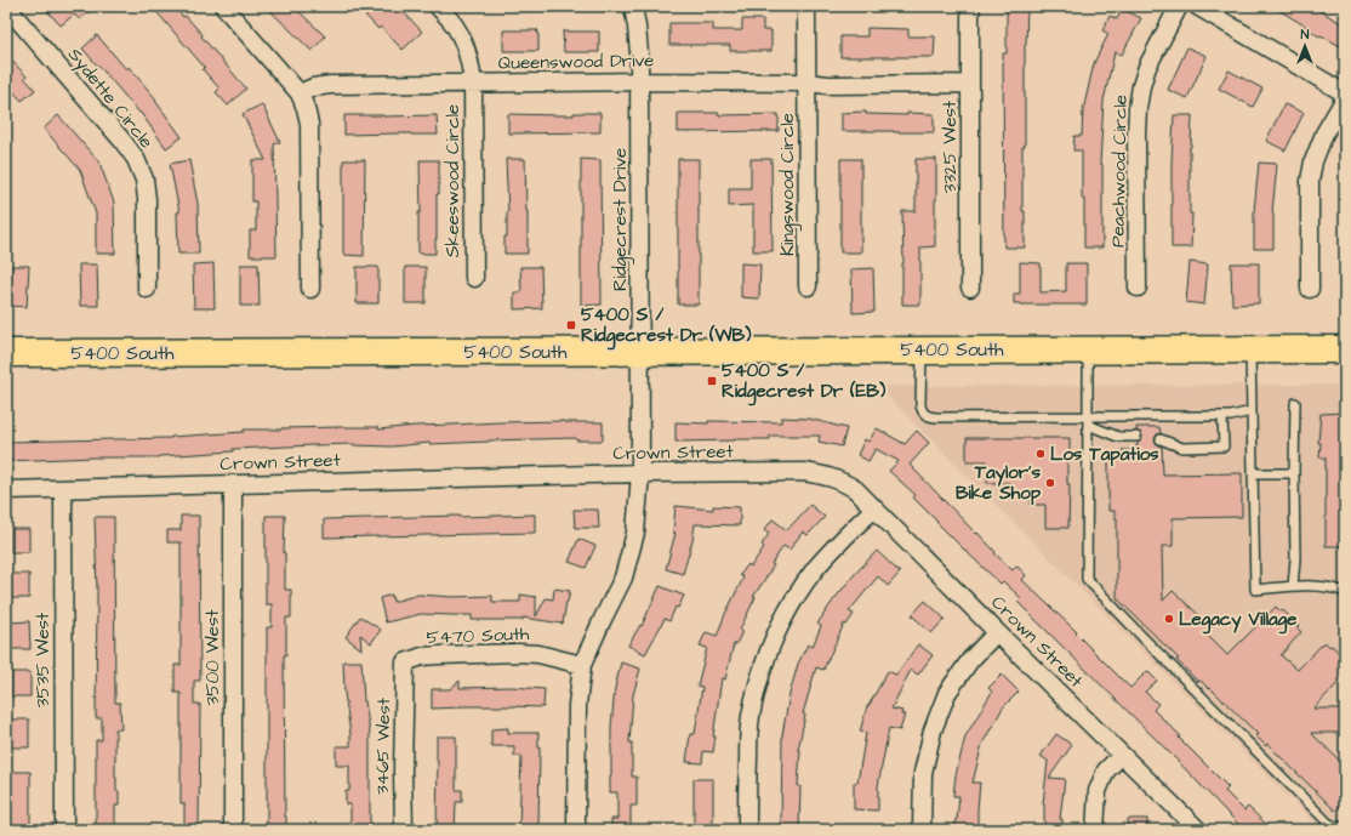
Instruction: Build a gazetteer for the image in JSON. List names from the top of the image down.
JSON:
{
  "streets": {
    "main road": ["5400 South"],
    "street": [
      "Queenswood Drive",
      "Sydette Circle",
      "3325 West",
      "Peachwood Circle",
      "Skeeswood Circle",
      "Kingswood Circle",
      "Ridgecrest Drive",
      "Crown Street",
      "5470 South",
      "3500 West",
      "3535 West",
      "3465 West"
    ]
  },
  "crossings": [
    ["Queenswood Drive", "3325 West"],
    ["Queenswood Drive", "Skeeswood Circle"],
    ["Queenswood Drive", "Kingswood Circle"],
    ["Queenswood Drive", "Ridgecrest Drive"],
    ["Ridgecrest Drive", "5400 South"],
    ["Ridgecrest Drive", "Crown Street"],
    ["Ridgecrest Drive", "5470 South"],
    ["Crown Street", "3500 West"],
    ["Crown Street", "3535 West"],
    ["5470 South", "3465 West"]
  ],
  "places": {
    "transit": ["5400 S / Ridgecrest Dr (WB)", "5400 S / Ridgecrest Dr (EB)"],
    "other": ["Los Tapatios", "Taylor's Bike Shop", "Legacy Village"]
  },
  "north": "top"
}
